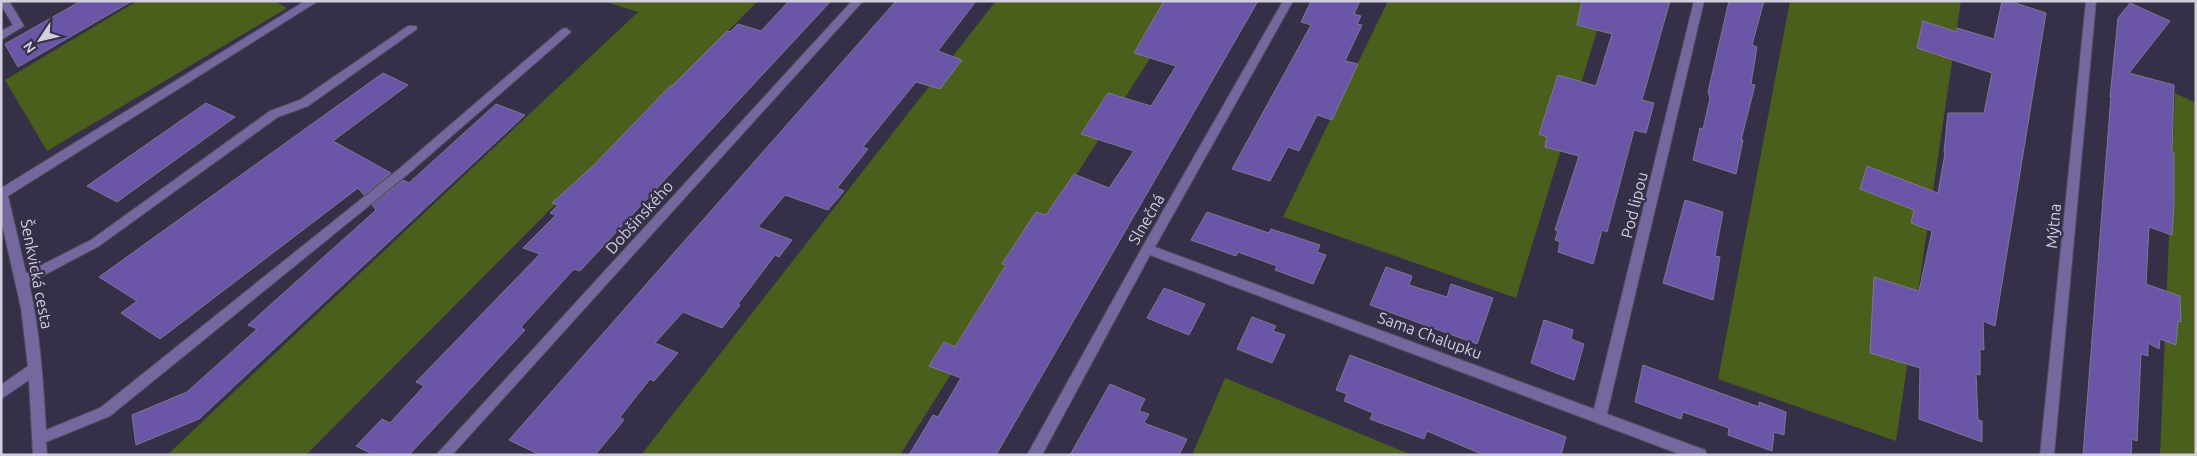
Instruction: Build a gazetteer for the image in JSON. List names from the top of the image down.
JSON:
{
  "streets": {
    "street": [
      "Pod lipou",
      "Dobšinského",
      "Slnečná",
      "Mýtna",
      "Šenkvická cesta",
      "Sama Chalupku"
    ]
  },
  "crossings": [
    ["Pod lipou", "Sama Chalupku"],
    ["Slnečná", "Sama Chalupku"]
  ],
  "north": "bottom left"
}
